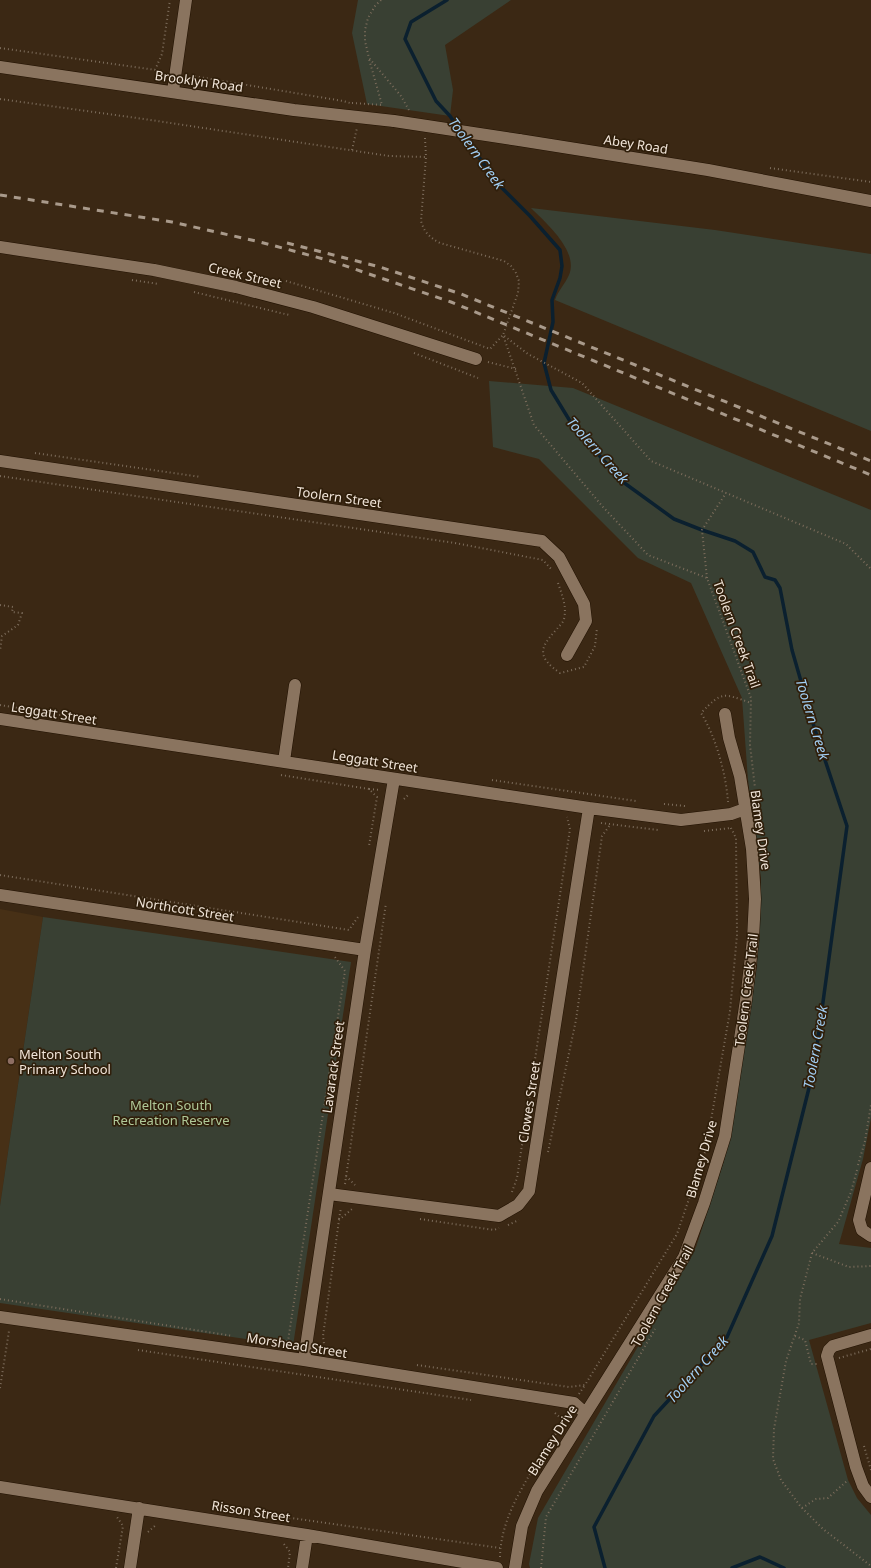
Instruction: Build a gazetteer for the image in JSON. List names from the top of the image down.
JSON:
{
  "streets": {
    "street": [
      "Brooklyn Road",
      "Abey Road",
      "Creek Street",
      "Toolern Street",
      "Leggatt Street",
      "Blamey Drive",
      "Northcott Street",
      "Lavarack Street",
      "Clowes Street",
      "Morshead Street",
      "Risson Street"
    ],
    "path": ["Toolern Creek Trail"]
  },
  "crossings": [
    ["Brooklyn Road", "Abey Road"],
    ["Leggatt Street", "Blamey Drive"],
    ["Leggatt Street", "Lavarack Street"],
    ["Leggatt Street", "Clowes Street"],
    ["Blamey Drive", "Morshead Street"],
    ["Northcott Street", "Lavarack Street"],
    ["Lavarack Street", "Clowes Street"],
    ["Lavarack Street", "Morshead Street"]
  ],
  "water": ["Toolern Creek"],
  "parks": ["Melton South Recreation Reserve"],
  "places": ["Melton South Primary School"]
}
